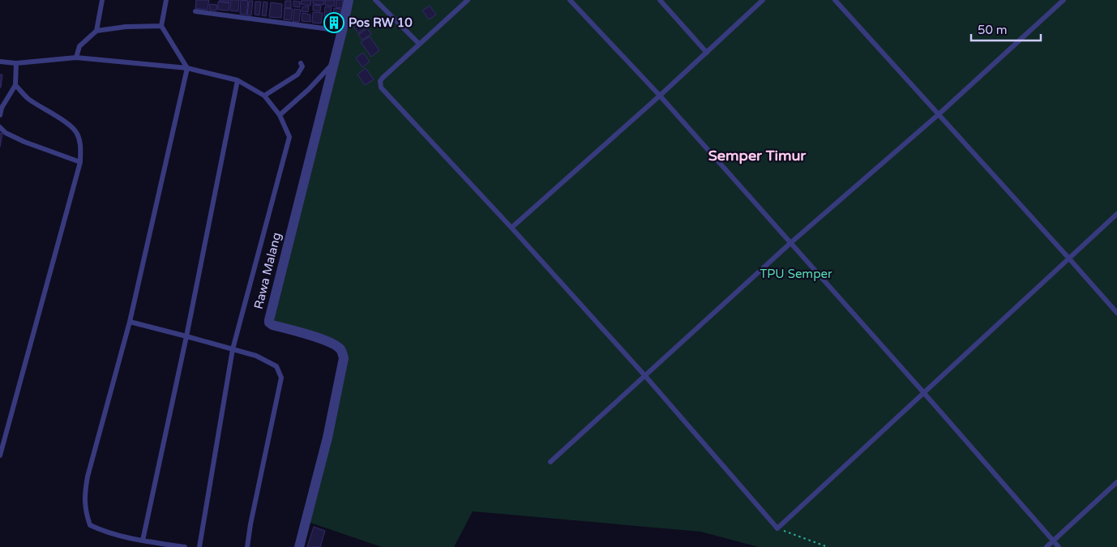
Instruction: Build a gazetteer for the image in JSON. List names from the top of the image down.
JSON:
{
  "streets": {
    "street": ["Rawa Malang"]
  },
  "districts": ["Semper Timur"],
  "parks": ["TPU Semper"],
  "places": {
    "building": ["Pos RW 10"]
  },
  "scale_bar": "50 m"
}
